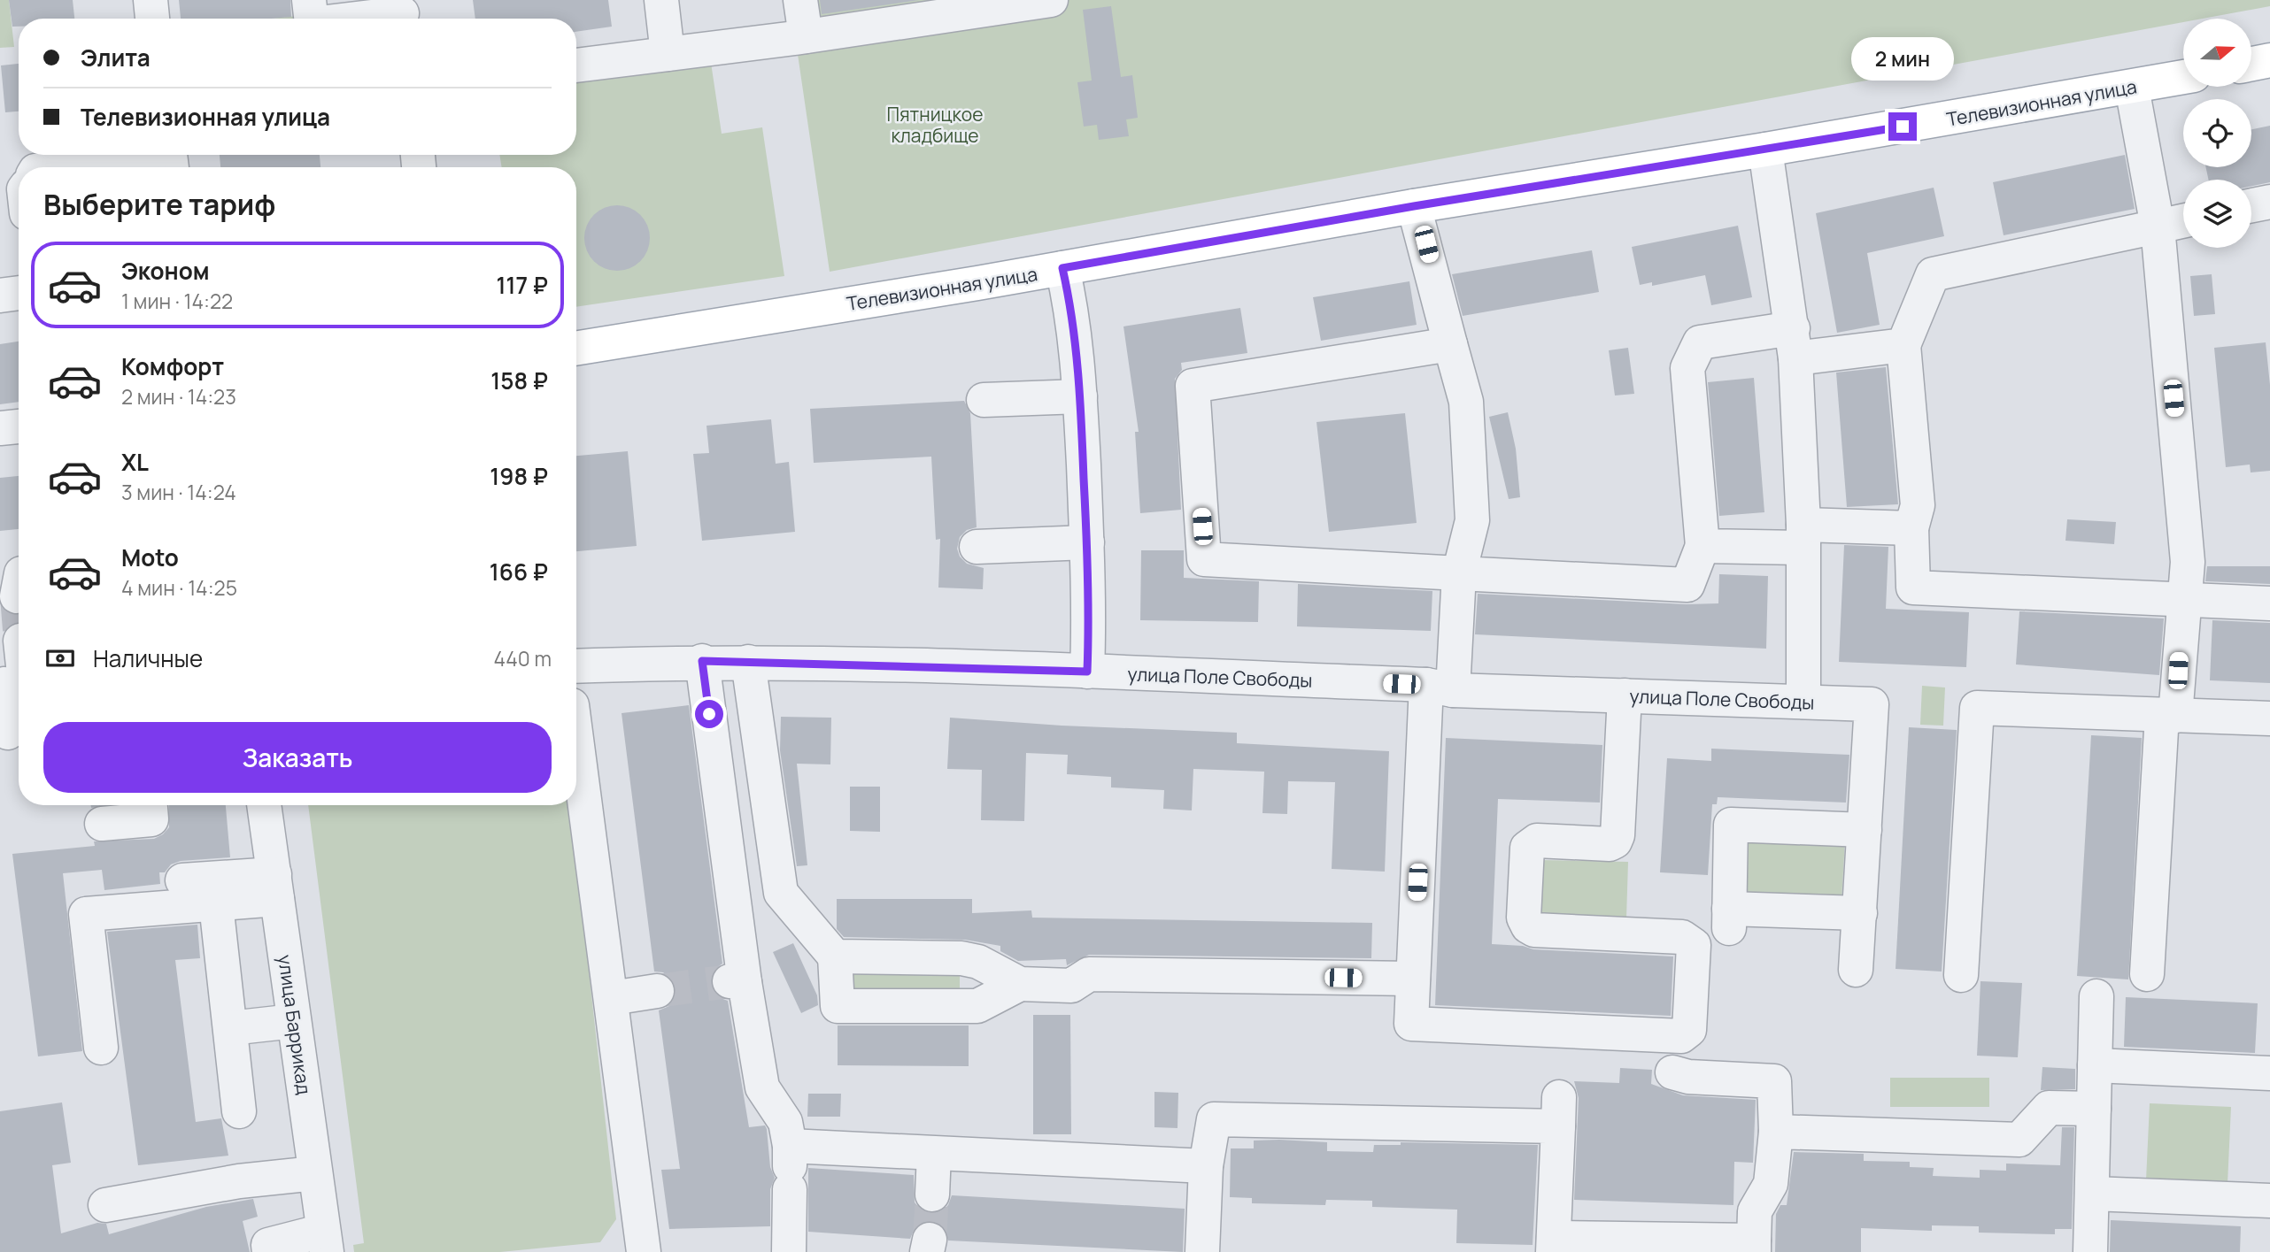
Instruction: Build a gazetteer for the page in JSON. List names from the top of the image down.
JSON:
{
  "streets": {
    "main road": ["Телевизионная улица"],
    "street": ["улица Поле Свободы", "улица Баррикад"]
  },
  "parks": ["Пятницкое кладбище"],
  "north": "right",
  "page": {
    "banner": ["Элита", "Телевизионная улица"],
    "bubble": "2 мин",
    "heading": "Выберите тариф",
    "list": [
      {
        "name": "Эконом",
        "note": "1 мин · 14:22",
        "value": "117 ₽"
      },
      {
        "name": "Комфорт",
        "note": "2 мин · 14:23",
        "value": "158 ₽"
      },
      {
        "name": "XL",
        "note": "3 мин · 14:24",
        "value": "198 ₽"
      },
      {
        "name": "Moto",
        "note": "4 мин · 14:25",
        "value": "166 ₽"
      }
    ],
    "pay": ["Наличные", "440 m"],
    "buttons": "Заказать"
  }
}
